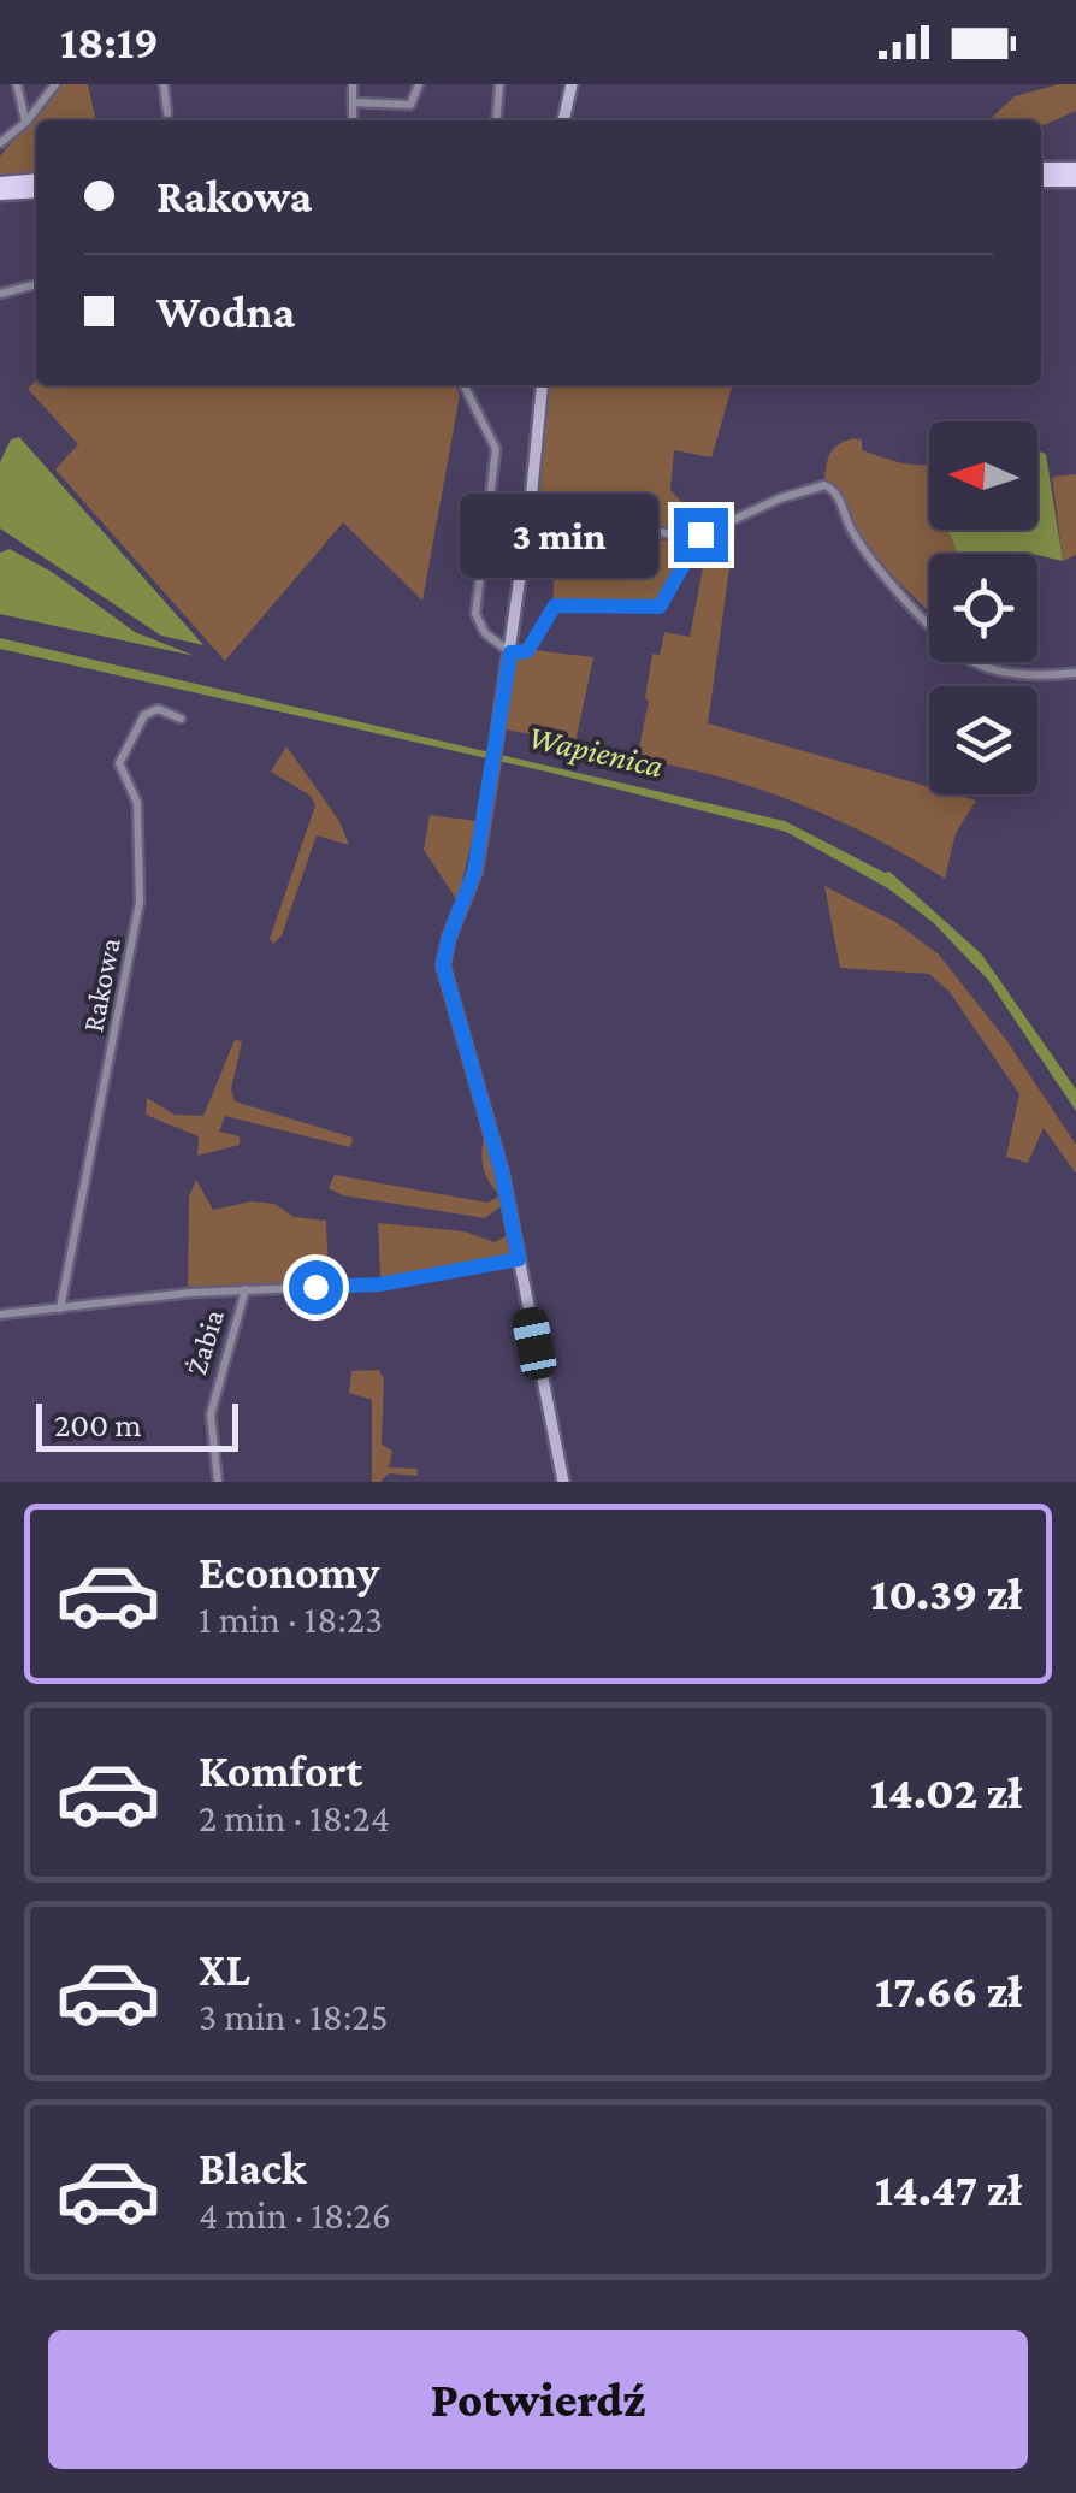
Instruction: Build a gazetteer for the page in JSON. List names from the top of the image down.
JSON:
{
  "streets": {
    "street": ["Rakowa", "Żabia"]
  },
  "water": ["Wapienica"],
  "scale_bar": "200 m",
  "north": "left",
  "page": {
    "status": "18:19",
    "banner": ["Rakowa", "Wodna"],
    "bubble": "3 min",
    "scale": "200 m",
    "list": [
      {
        "name": "Economy",
        "note": "1 min · 18:23",
        "value": "10.39 zł"
      },
      {
        "name": "Komfort",
        "note": "2 min · 18:24",
        "value": "14.02 zł"
      },
      {
        "name": "XL",
        "note": "3 min · 18:25",
        "value": "17.66 zł"
      },
      {
        "name": "Black",
        "note": "4 min · 18:26",
        "value": "14.47 zł"
      }
    ],
    "buttons": "Potwierdź"
  }
}
